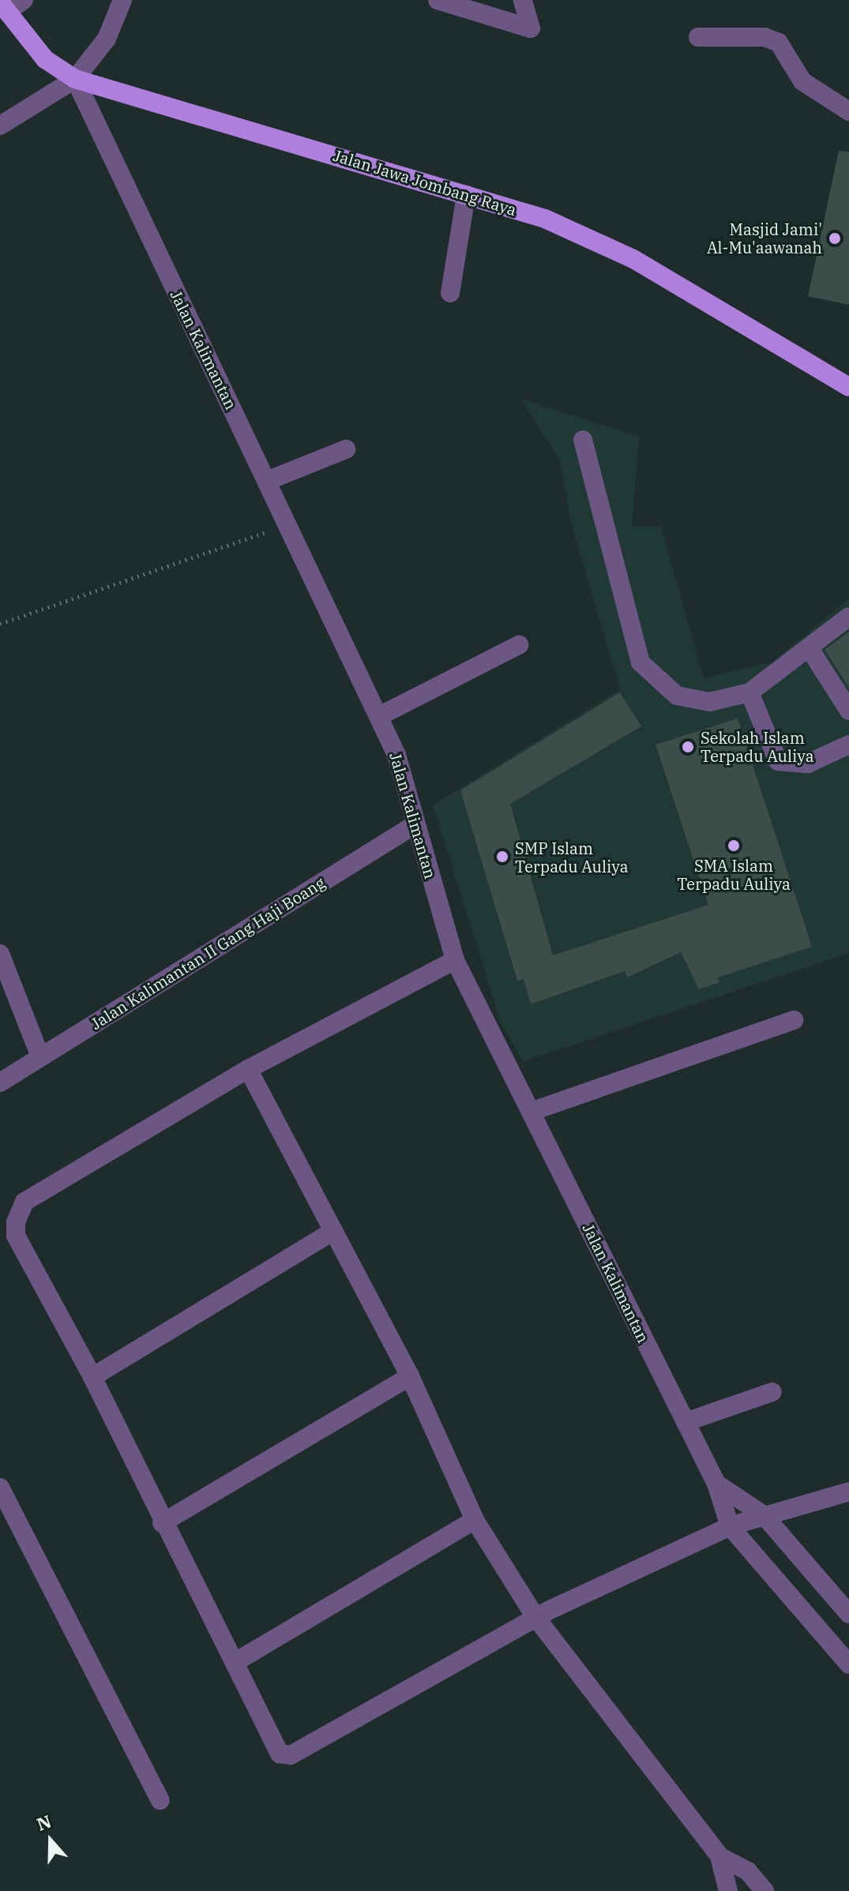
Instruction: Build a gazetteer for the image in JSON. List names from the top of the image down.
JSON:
{
  "streets": {
    "main road": ["Jalan Jawa Jombang Raya"],
    "street": ["Jalan Kalimantan", "Jalan Kalimantan II Gang Haji Boang"]
  },
  "crossings": [
    ["Jalan Jawa Jombang Raya", "Jalan Kalimantan"],
    ["Jalan Kalimantan", "Jalan Kalimantan II Gang Haji Boang"]
  ],
  "places": [
    "Masjid Jami' Al-Mu'aawanah",
    "Sekolah Islam Terpadu Auliya",
    "SMA Islam Terpadu Auliya",
    "SMP Islam Terpadu Auliya"
  ],
  "north": "top"
}
